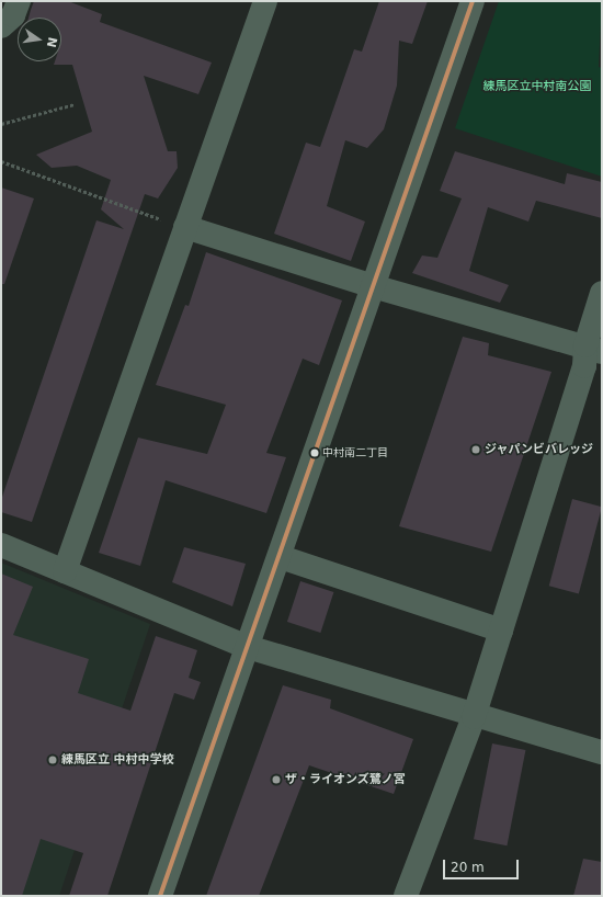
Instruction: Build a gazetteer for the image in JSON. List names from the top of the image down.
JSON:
{
  "parks": ["練馬区立中村南公園"],
  "places": [
    "ジャパンビバレッジ",
    "中村南二丁目",
    "練馬区立 中村中学校",
    "ザ・ライオンズ鷺ノ宮"
  ],
  "scale_bar": "20 m",
  "north": "right"
}
